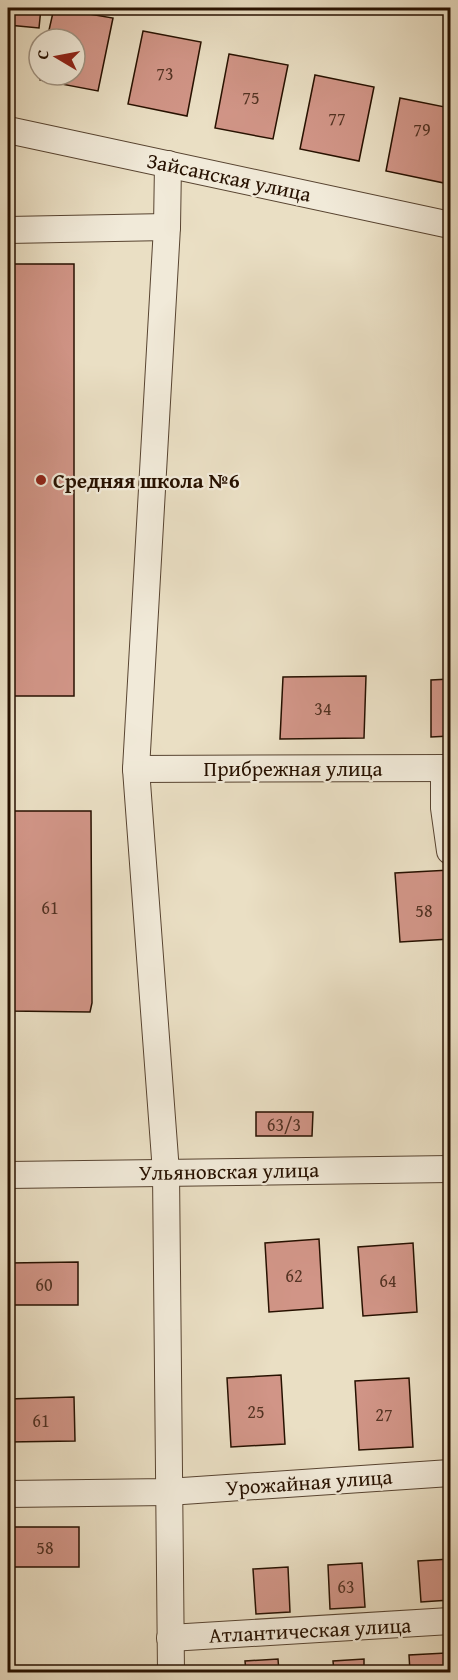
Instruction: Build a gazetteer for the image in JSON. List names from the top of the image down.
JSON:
{
  "streets": {
    "street": [
      "Зайсанская улица",
      "Прибрежная улица",
      "Ульяновская улица",
      "Урожайная улица",
      "Атлантическая улица"
    ]
  },
  "places": ["Средняя школа №6"],
  "house_numbers": [
    "73",
    "75",
    "77",
    "79",
    "34",
    "61",
    "58",
    "63/3",
    "62",
    "64",
    "60",
    "25",
    "27",
    "61",
    "58",
    "63"
  ],
  "north": "left"
}
